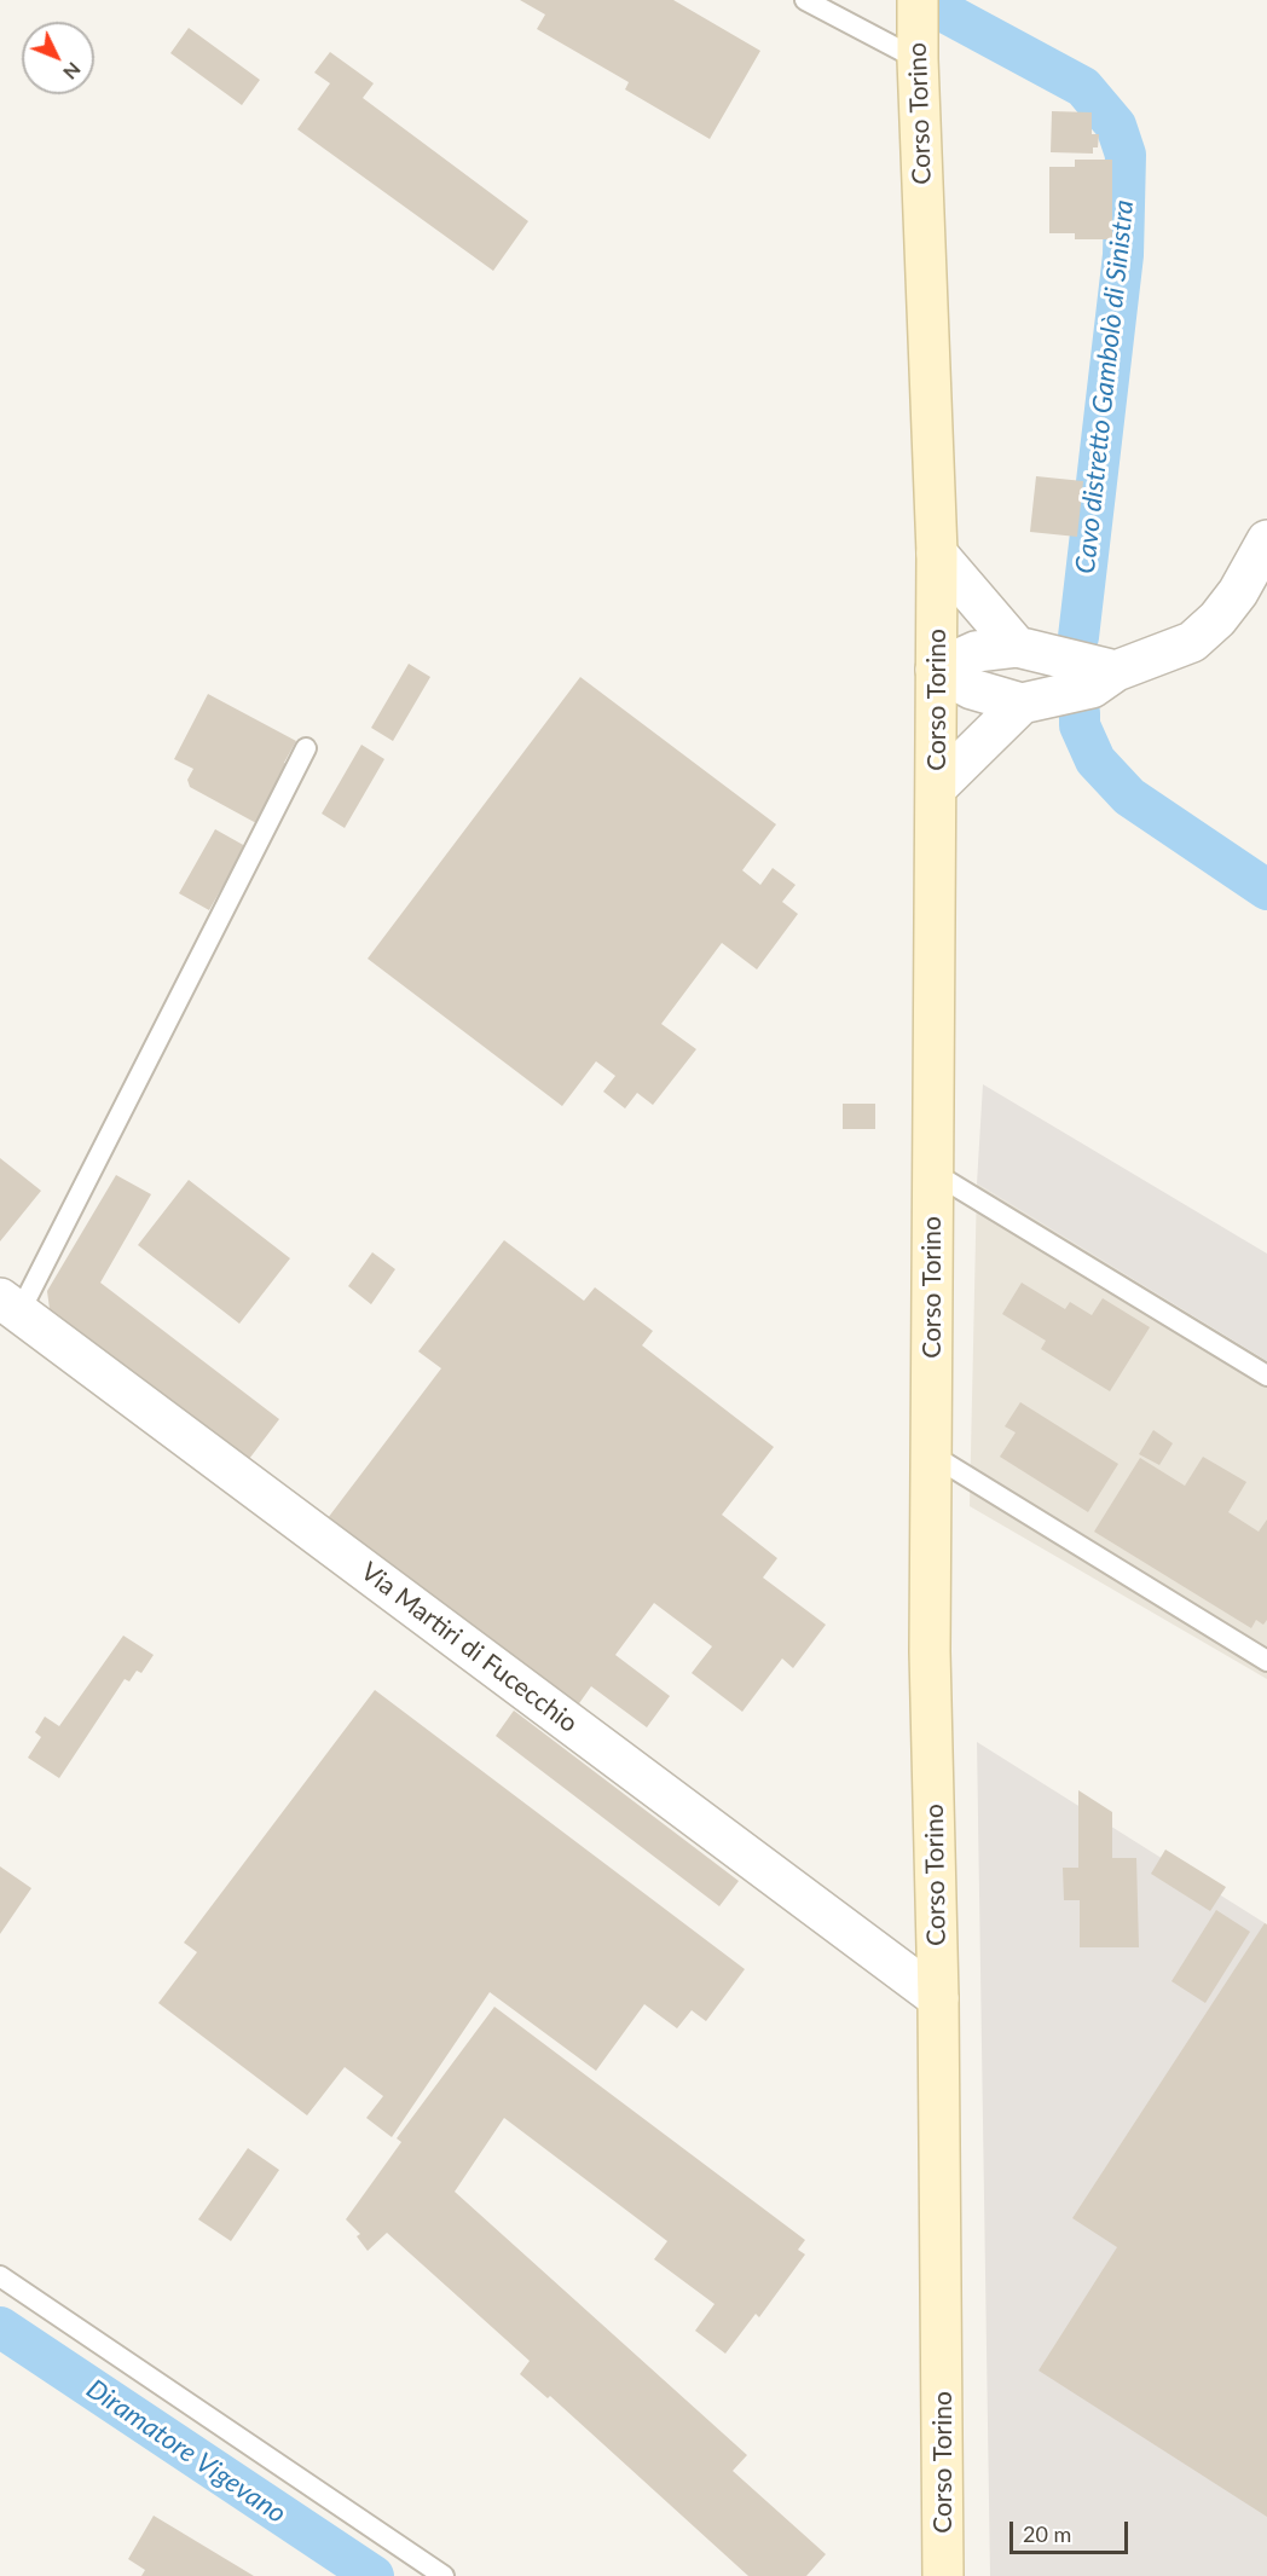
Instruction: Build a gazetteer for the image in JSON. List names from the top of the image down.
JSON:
{
  "streets": {
    "main road": ["Corso Torino"],
    "street": ["Via Martiri di Fucecchio"]
  },
  "crossings": [
    ["Corso Torino", "Via Martiri di Fucecchio"]
  ],
  "water": ["Cavo distretto Gambolò di Sinistra", "Diramatore Vigevano"],
  "scale_bar": "20 m",
  "north": "bottom right"
}
